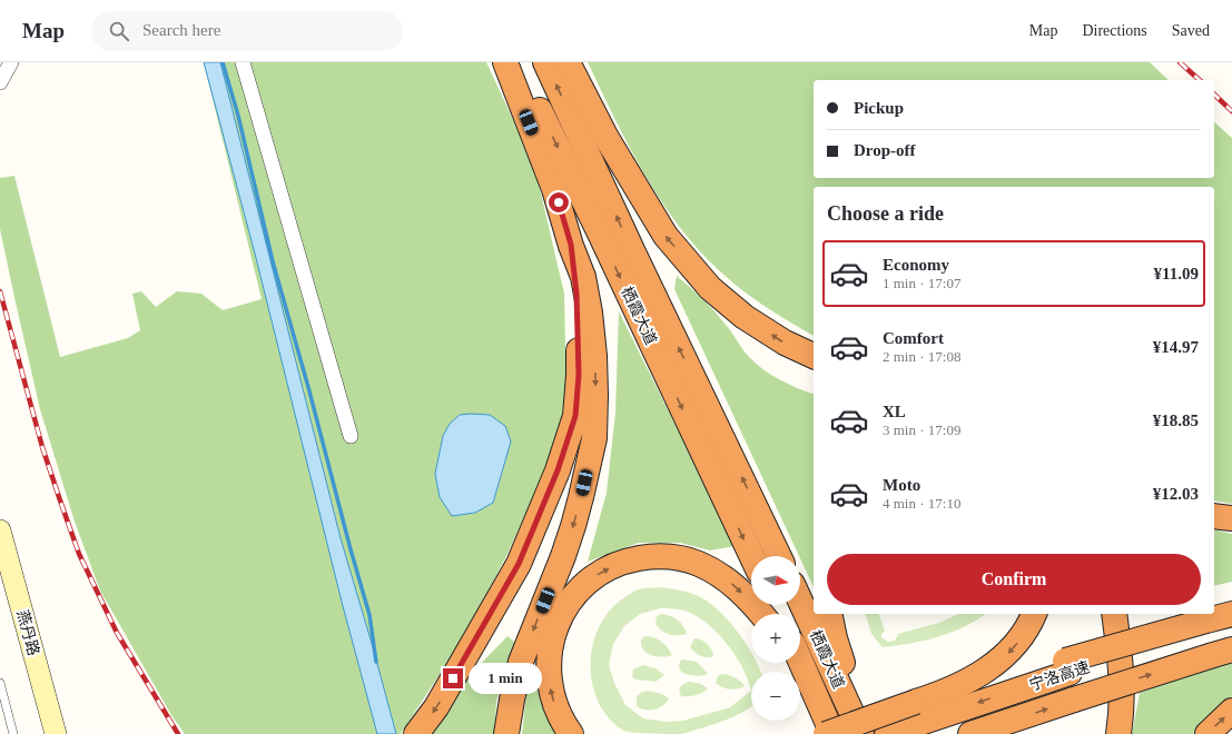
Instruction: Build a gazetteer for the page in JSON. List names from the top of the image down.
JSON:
{
  "streets": {
    "highway": ["栖霞大道", "宁洛高速"],
    "street": ["燕丹路"]
  },
  "north": "right",
  "page": {
    "header": "Map",
    "search": "Search here",
    "nav": ["Map", "Directions", "Saved"],
    "banner": ["Pickup", "Drop-off"],
    "heading": "Choose a ride",
    "list": [
      {
        "name": "Economy",
        "note": "1 min · 17:07",
        "value": "¥11.09"
      },
      {
        "name": "Comfort",
        "note": "2 min · 17:08",
        "value": "¥14.97"
      },
      {
        "name": "XL",
        "note": "3 min · 17:09",
        "value": "¥18.85"
      },
      {
        "name": "Moto",
        "note": "4 min · 17:10",
        "value": "¥12.03"
      }
    ],
    "buttons": "Confirm",
    "map_buttons": ["+", "−"],
    "bubble": "1 min"
  }
}
